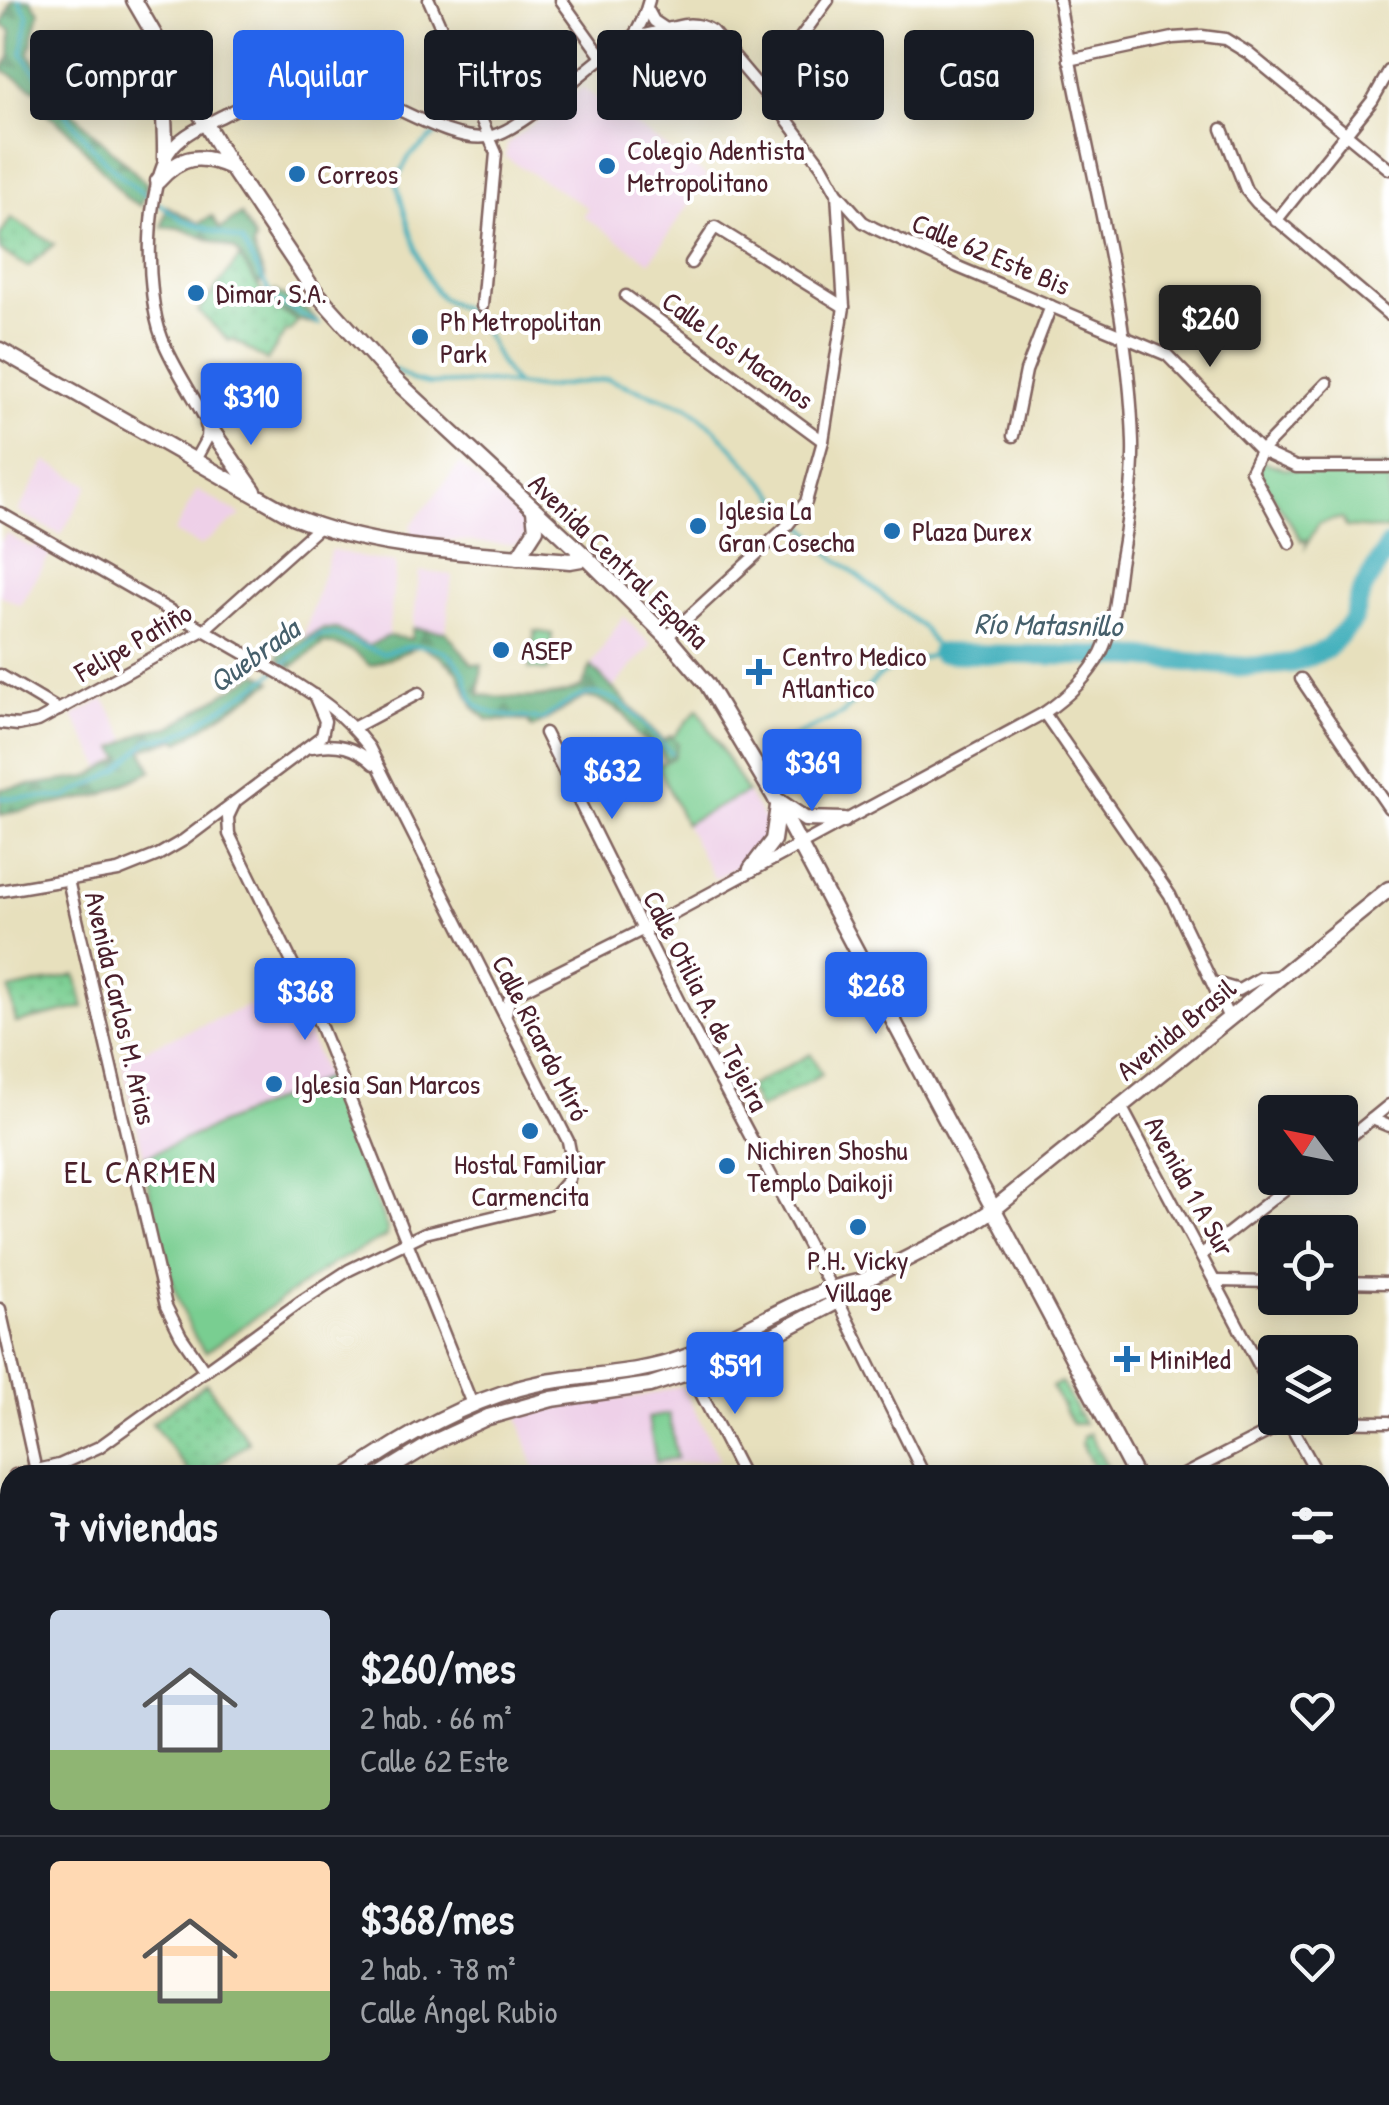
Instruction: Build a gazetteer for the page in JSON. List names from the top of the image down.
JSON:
{
  "streets": {
    "main road": ["Avenida Central España", "Avenida Brasil"],
    "street": [
      "Calle 62 Este Bis",
      "Calle Los Macanos",
      "Felipe Patiño",
      "Calle Otilia A. de Tejeira",
      "Avenida Carlos M. Arias",
      "Calle Ricardo Miró",
      "Avenida 1 A Sur"
    ]
  },
  "crossings": [
    ["Avenida Central España", "Avenida Brasil"],
    ["Felipe Patiño", "Calle Ricardo Miró"],
    ["Calle Otilia A. de Tejeira", "Avenida Brasil"],
    ["Avenida Carlos M. Arias", "Calle Ricardo Miró"],
    ["Avenida Brasil", "Avenida 1 A Sur"]
  ],
  "districts": ["EL CARMEN"],
  "water": ["Río Matasnillo", "Quebrada"],
  "places": {
    "other": [
      "Colegio Adentista Metropolitano",
      "Correos",
      "Dimar, S.A.",
      "Ph Metropolitan Park",
      "Iglesia La Gran Cosecha",
      "Plaza Durex",
      "ASEP",
      "Iglesia San Marcos",
      "Hostal Familiar Carmencita",
      "Nichiren Shoshu Templo Daikoji",
      "P.H. Vicky Village"
    ],
    "health": ["Centro Medico Atlantico", "MiniMed"]
  },
  "north": "top left",
  "page": {
    "chip": [
      "Comprar",
      "Alquilar",
      "Filtros",
      "Nuevo",
      "Piso",
      "Casa"
    ],
    "price": [
      "$260",
      "$310",
      "$369",
      "$632",
      "$268",
      "$368",
      "$591"
    ],
    "heading": "7 viviendas",
    "list": [
      {
        "name": "$260/mes",
        "note": "2 hab. · 66 m² · Calle 62 Este"
      },
      {
        "name": "$368/mes",
        "note": "2 hab. · 78 m² · Calle Ángel Rubio"
      }
    ]
  }
}
